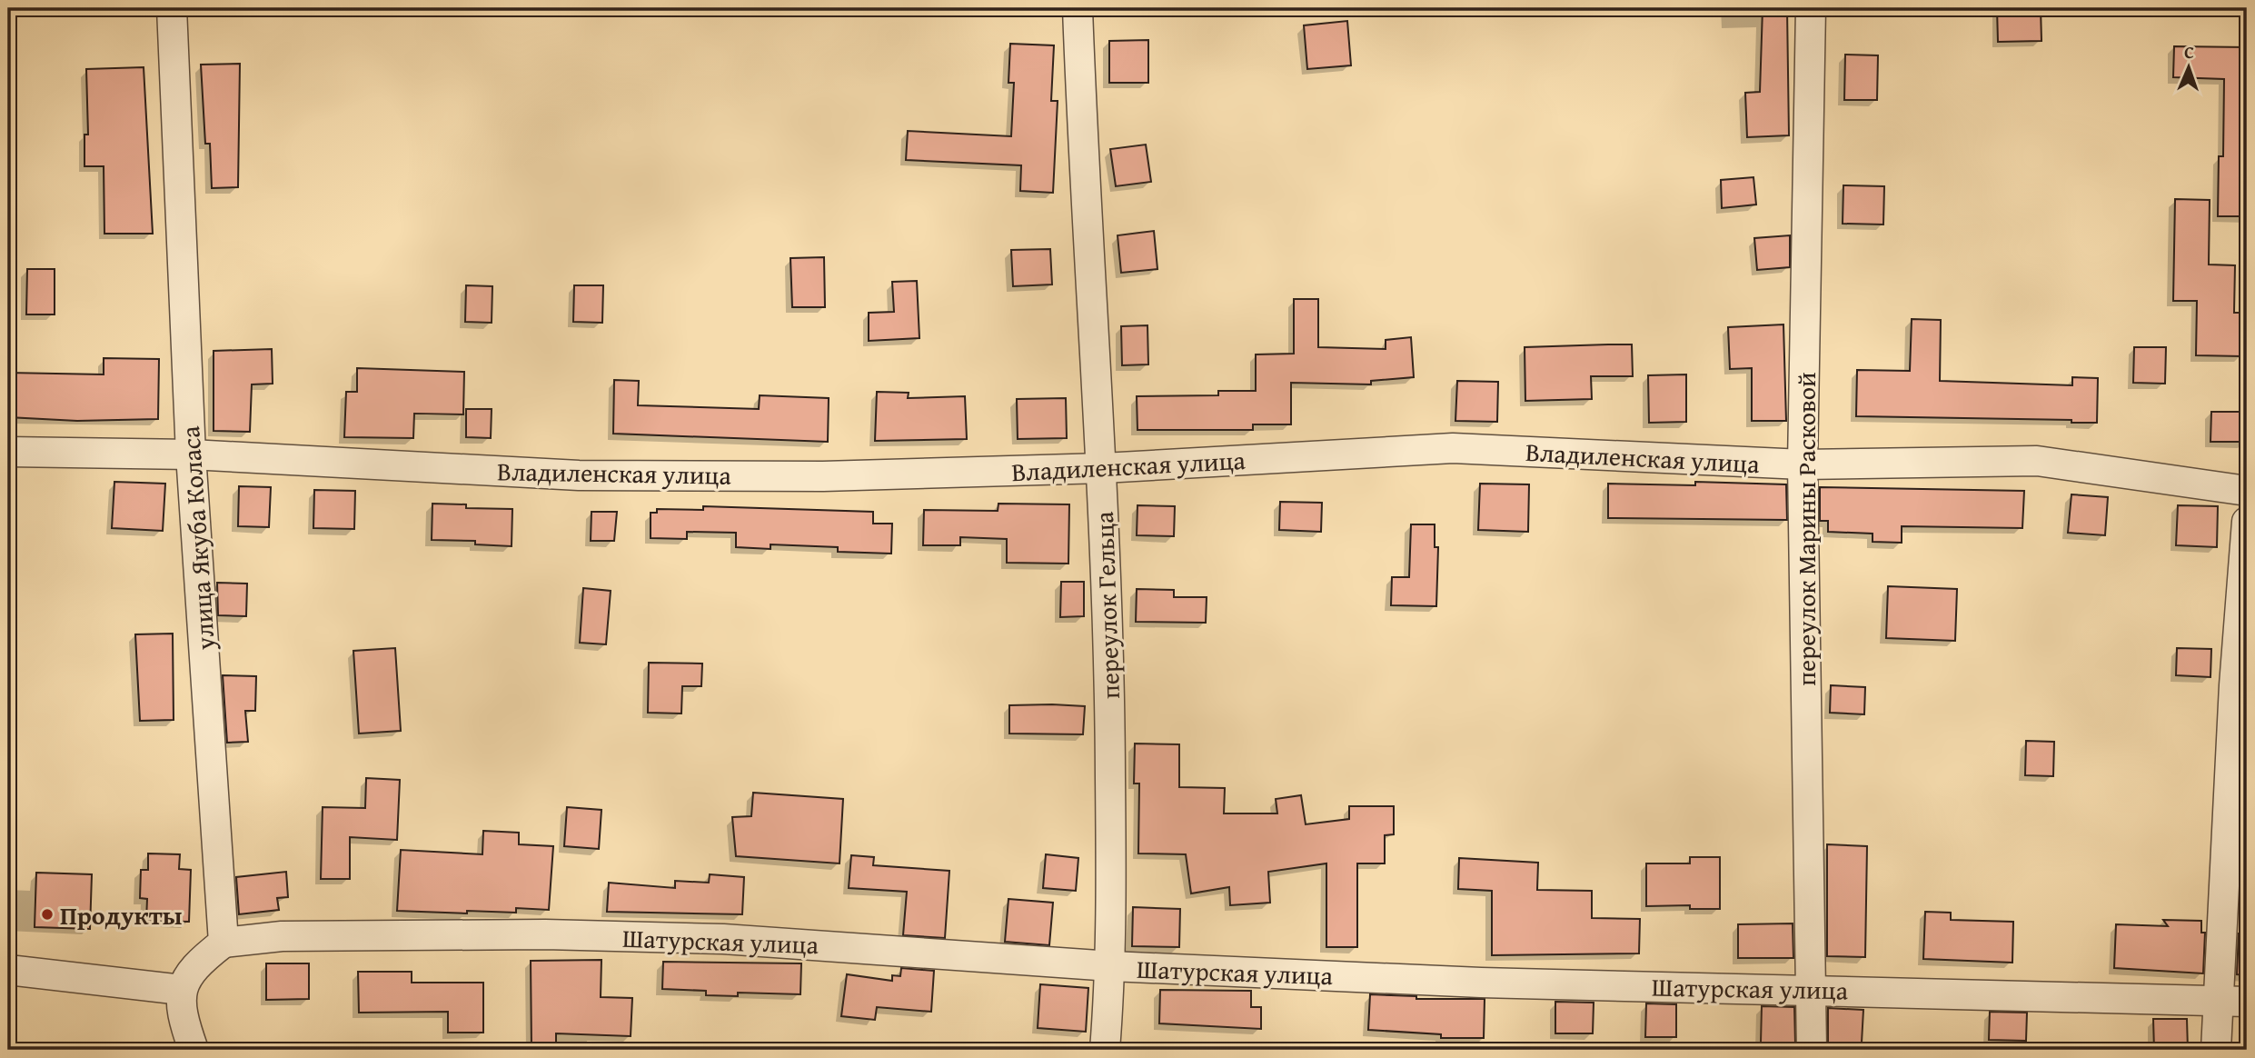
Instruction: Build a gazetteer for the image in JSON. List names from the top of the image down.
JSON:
{
  "streets": {
    "street": [
      "Владиленская улица",
      "переулок Марины Расковой",
      "улица Якуба Коласа",
      "переулок Гельца",
      "Шатурская улица"
    ]
  },
  "crossings": [
    ["Владиленская улица", "переулок Марины Расковой"],
    ["Владиленская улица", "улица Якуба Коласа"],
    ["Владиленская улица", "переулок Гельца"],
    ["переулок Марины Расковой", "Шатурская улица"],
    ["улица Якуба Коласа", "Шатурская улица"],
    ["переулок Гельца", "Шатурская улица"]
  ],
  "places": ["Продукты"],
  "north": "top"
}
